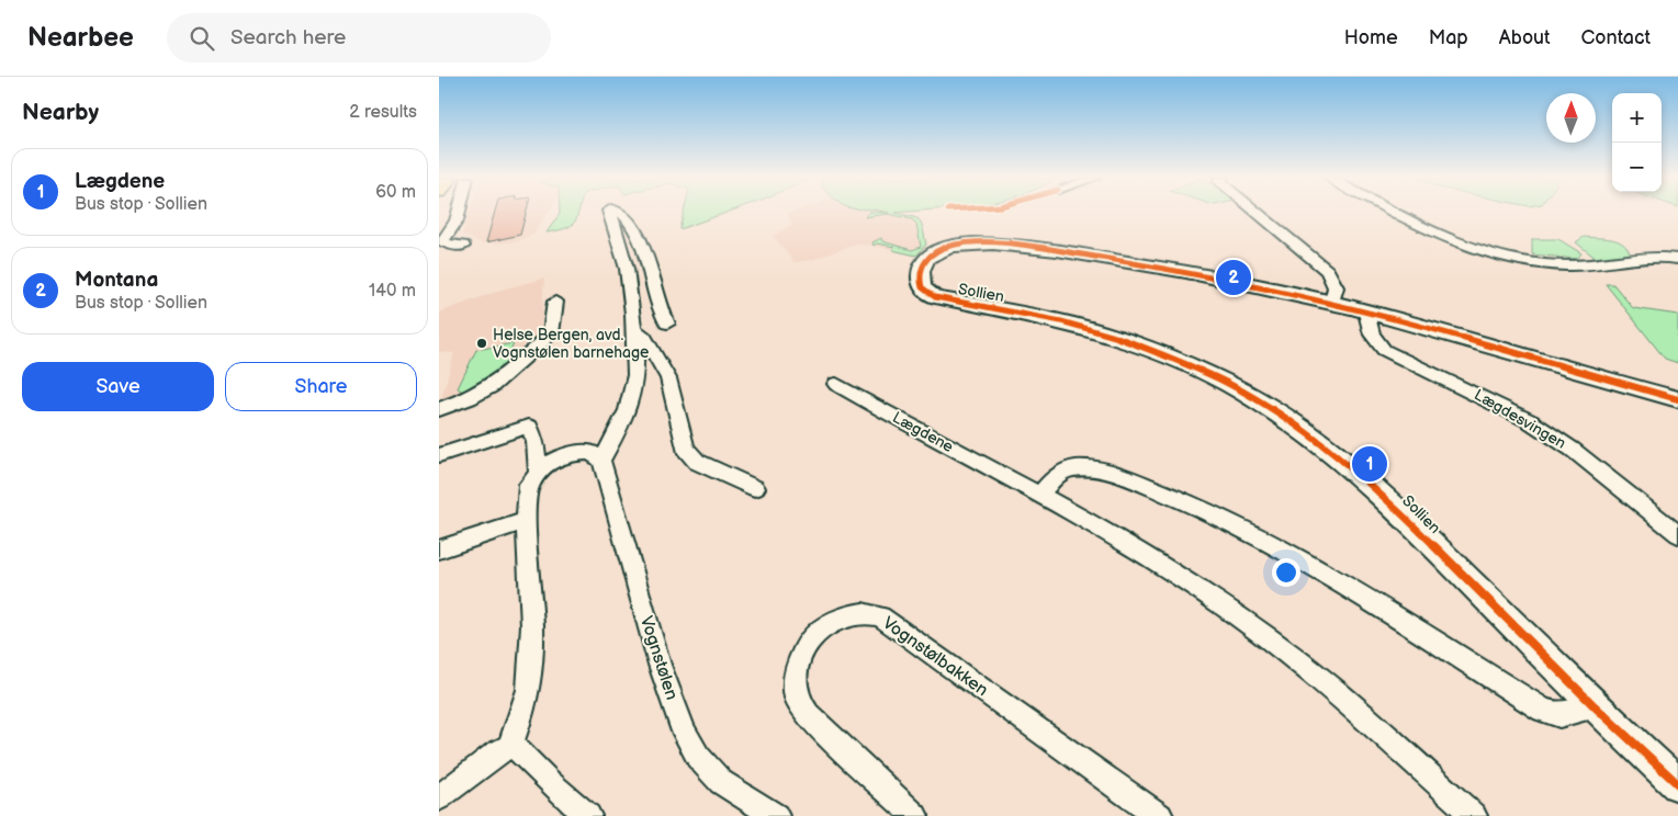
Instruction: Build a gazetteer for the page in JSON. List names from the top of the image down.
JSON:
{
  "streets": {
    "street": [
      "Sollien",
      "Lægdesvingen",
      "Lægdene",
      "Vognstølbakken",
      "Vognstølen"
    ]
  },
  "crossings": [
    ["Sollien", "Lægdesvingen"]
  ],
  "places": ["Helse Bergen, avd. Vognstølen barnehage"],
  "north": "top",
  "page": {
    "header": "Nearbee",
    "search": "Search here",
    "nav": [
      "Home",
      "Map",
      "About",
      "Contact"
    ],
    "heading": ["Nearby", "2 results"],
    "map_buttons": ["+", "−"],
    "list": [
      {
        "mark": "1",
        "name": "Lægdene",
        "note": "Bus stop · Sollien",
        "value": "60 m"
      },
      {
        "mark": "2",
        "name": "Montana",
        "note": "Bus stop · Sollien",
        "value": "140 m"
      }
    ],
    "pins": ["2", "1"],
    "buttons": ["Save", "Share"]
  }
}
